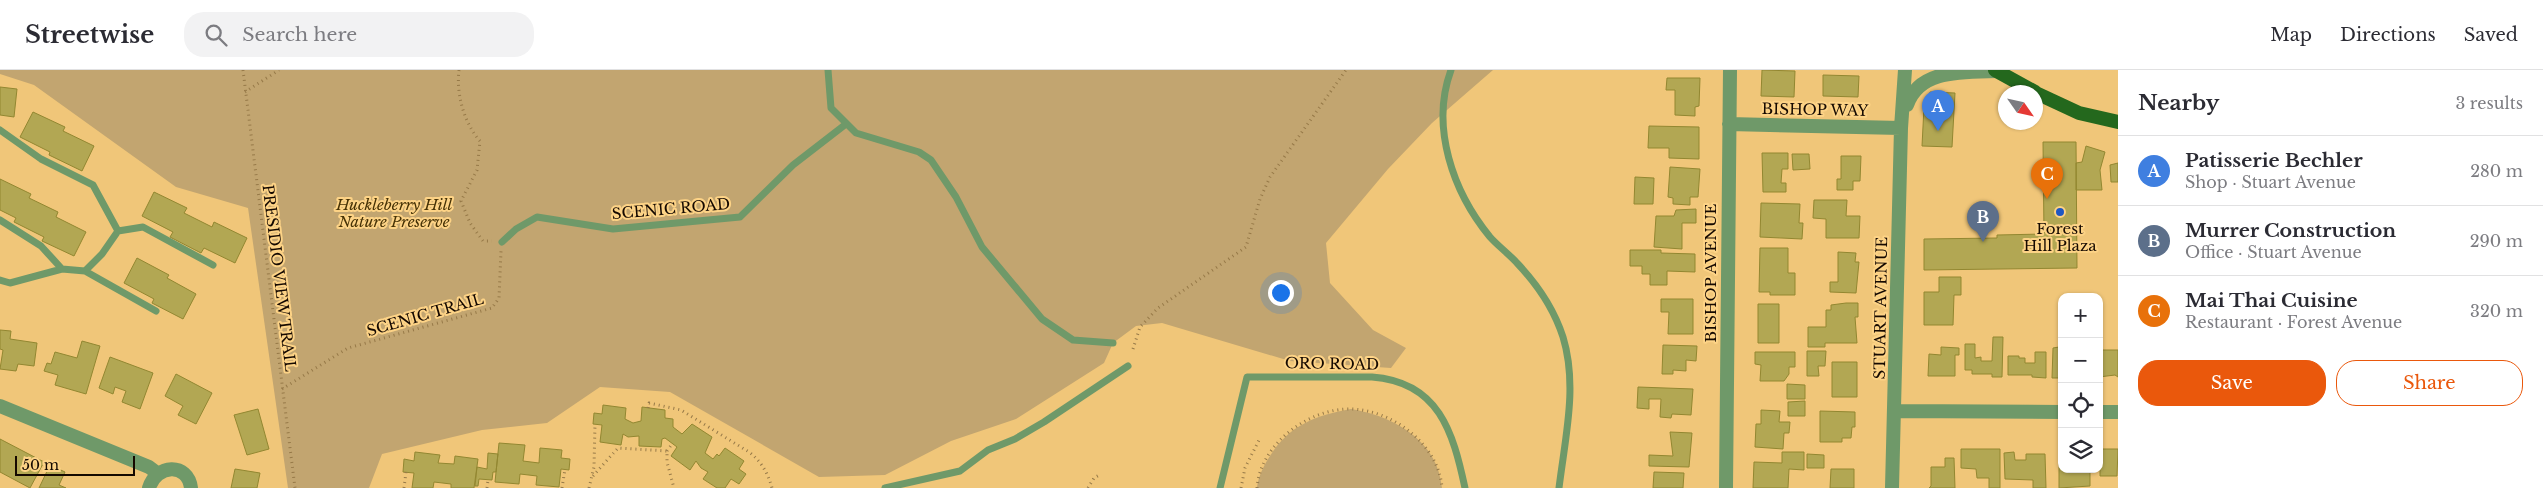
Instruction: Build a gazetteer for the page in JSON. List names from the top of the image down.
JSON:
{
  "streets": {
    "street": ["BISHOP WAY", "BISHOP AVENUE", "STUART AVENUE"],
    "lane": ["SCENIC ROAD", "ORO ROAD"],
    "path": ["PRESIDIO VIEW TRAIL", "SCENIC TRAIL"]
  },
  "crossings": [
    ["BISHOP WAY", "BISHOP AVENUE"],
    ["BISHOP WAY", "STUART AVENUE"],
    ["SCENIC ROAD", "SCENIC TRAIL"],
    ["PRESIDIO VIEW TRAIL", "SCENIC TRAIL"]
  ],
  "parks": ["Huckleberry Hill Nature Preserve"],
  "places": ["Forest Hill Plaza"],
  "scale_bar": "50 m",
  "north": "bottom right",
  "page": {
    "header": "Streetwise",
    "search": "Search here",
    "nav": ["Map", "Directions", "Saved"],
    "heading": ["Nearby", "3 results"],
    "pins": ["A", "C", "B"],
    "list": [
      {
        "mark": "A",
        "name": "Patisserie Bechler",
        "note": "Shop · Stuart Avenue",
        "value": "280 m"
      },
      {
        "mark": "B",
        "name": "Murrer Construction",
        "note": "Office · Stuart Avenue",
        "value": "290 m"
      },
      {
        "mark": "C",
        "name": "Mai Thai Cuisine",
        "note": "Restaurant · Forest Avenue",
        "value": "320 m"
      }
    ],
    "map_buttons": ["+", "−"],
    "buttons": ["Save", "Share"],
    "scale": "50 m"
  }
}
